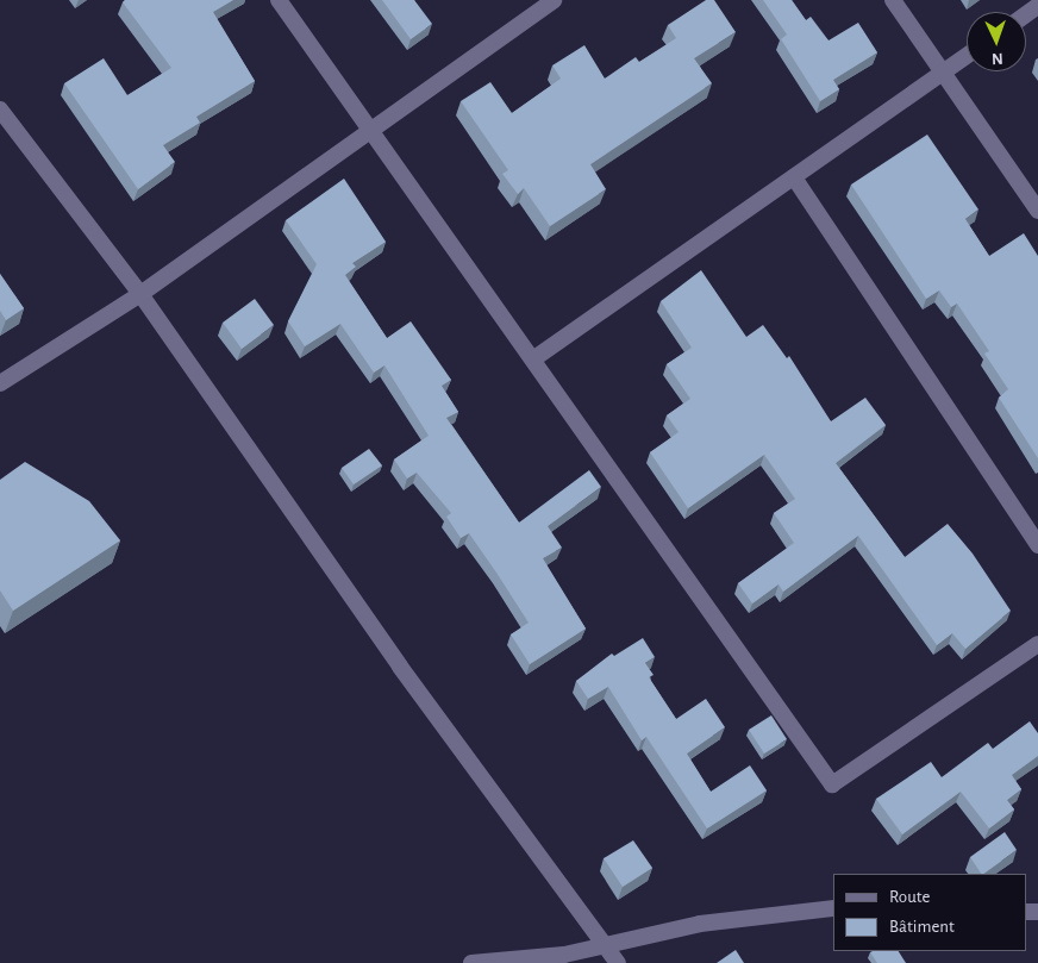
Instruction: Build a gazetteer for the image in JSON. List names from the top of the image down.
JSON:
{
  "legend": ["Route", "Bâtiment"],
  "north": "bottom"
}
